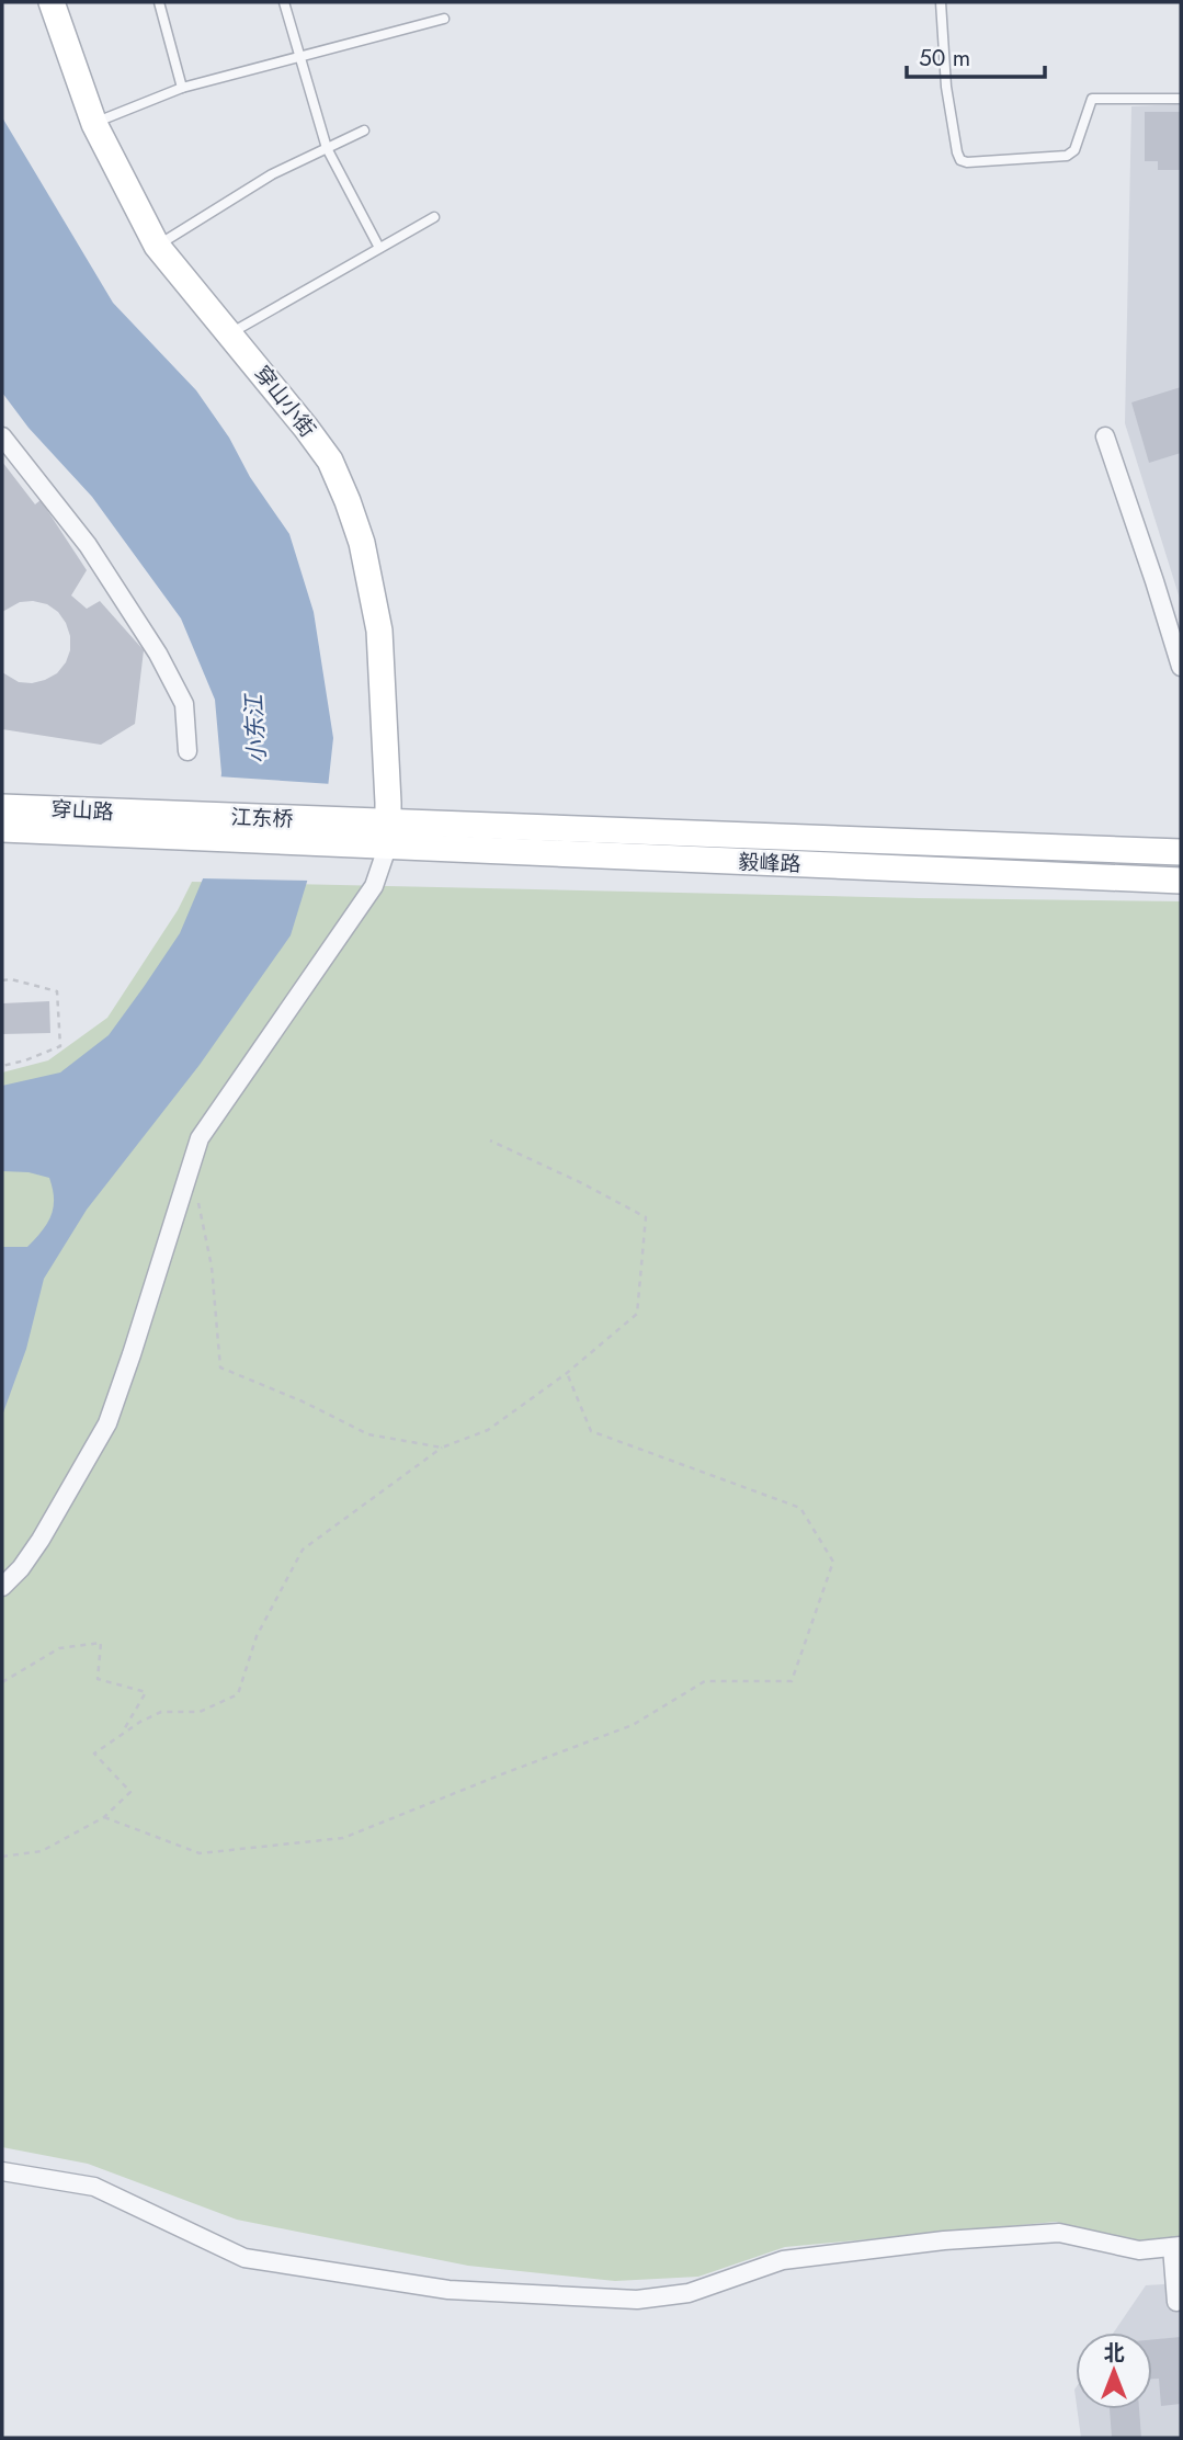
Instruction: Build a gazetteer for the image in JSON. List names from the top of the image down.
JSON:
{
  "streets": {
    "main road": [
      "穿山小街",
      "穿山路",
      "江东桥",
      "毅峰路"
    ]
  },
  "crossings": [
    ["穿山小街", "毅峰路"],
    ["穿山路", "江东桥"],
    ["江东桥", "毅峰路"]
  ],
  "water": ["小东江"],
  "scale_bar": "50 m",
  "north": "top"
}
